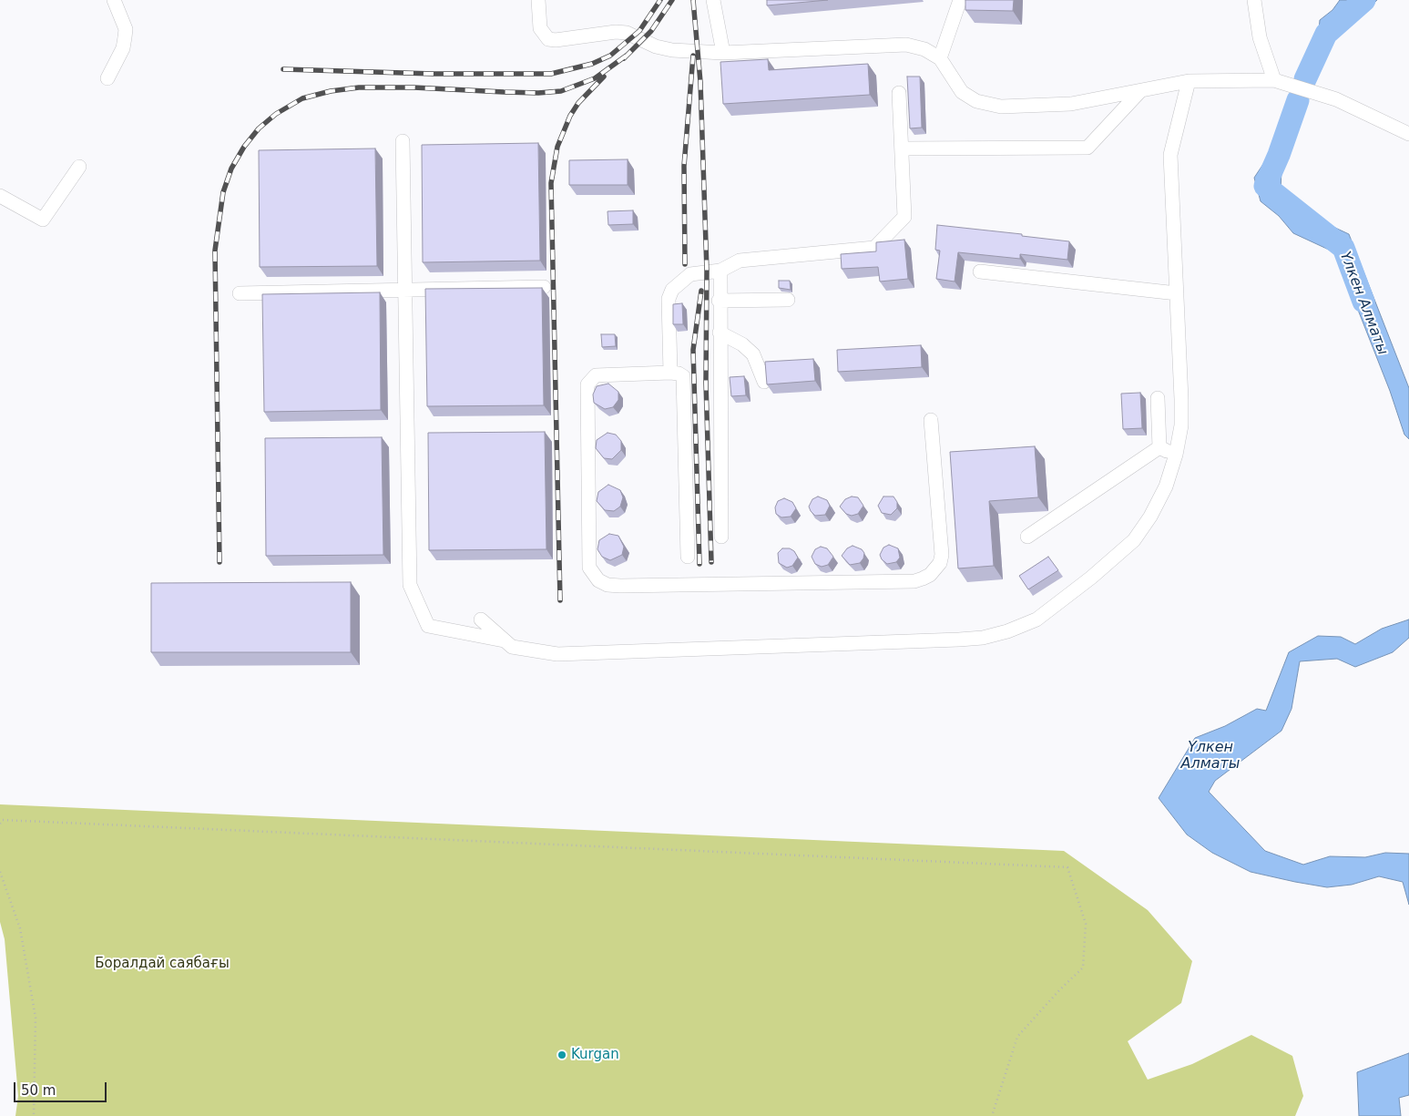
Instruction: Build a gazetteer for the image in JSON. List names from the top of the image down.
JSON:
{
  "water": ["Үлкен Алматы"],
  "parks": ["Боралдай саябағы"],
  "places": ["Kurgan"],
  "scale_bar": "50 m"
}
